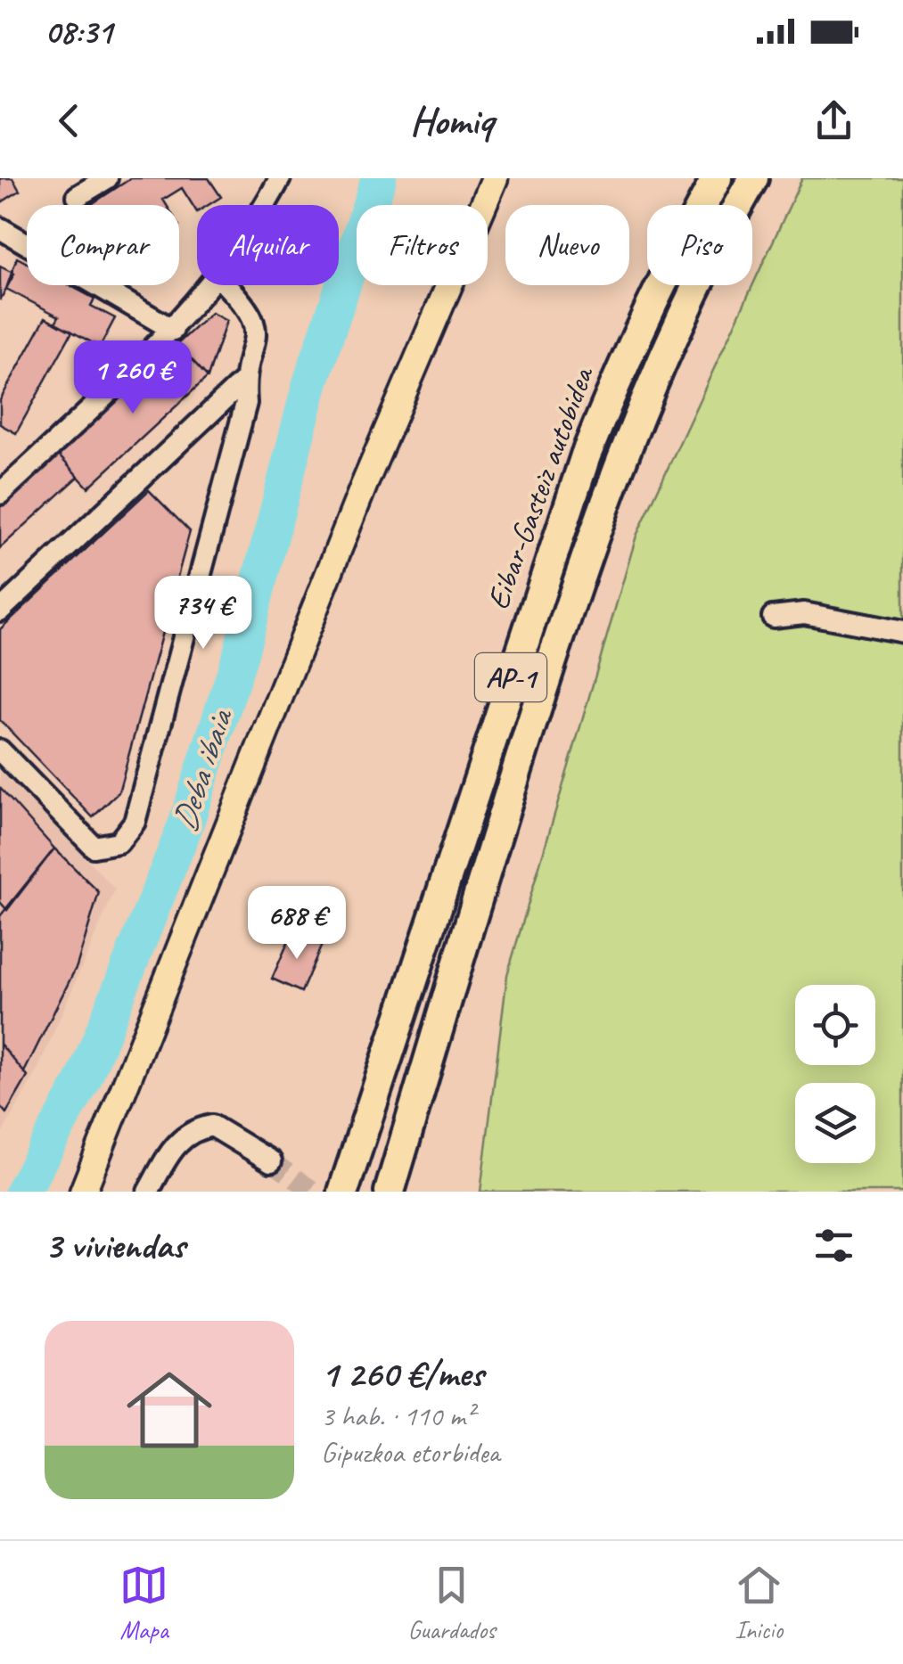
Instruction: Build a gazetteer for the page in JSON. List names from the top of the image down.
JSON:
{
  "streets": {
    "highway": ["Eibar-Gasteiz autobidea", "AP-1"]
  },
  "water": ["Deba ibaia"],
  "page": {
    "status": "08:31",
    "header": "Homiq",
    "chip": [
      "Comprar",
      "Alquilar",
      "Filtros",
      "Nuevo",
      "Piso"
    ],
    "price": ["1 260 €", "734 €", "688 €"],
    "heading": "3 viviendas",
    "list": [
      {
        "name": "1 260 €/mes",
        "note": "3 hab. · 110 m² · Gipuzkoa etorbidea"
      }
    ],
    "tabs": ["Mapa", "Guardados", "Inicio"]
  }
}
